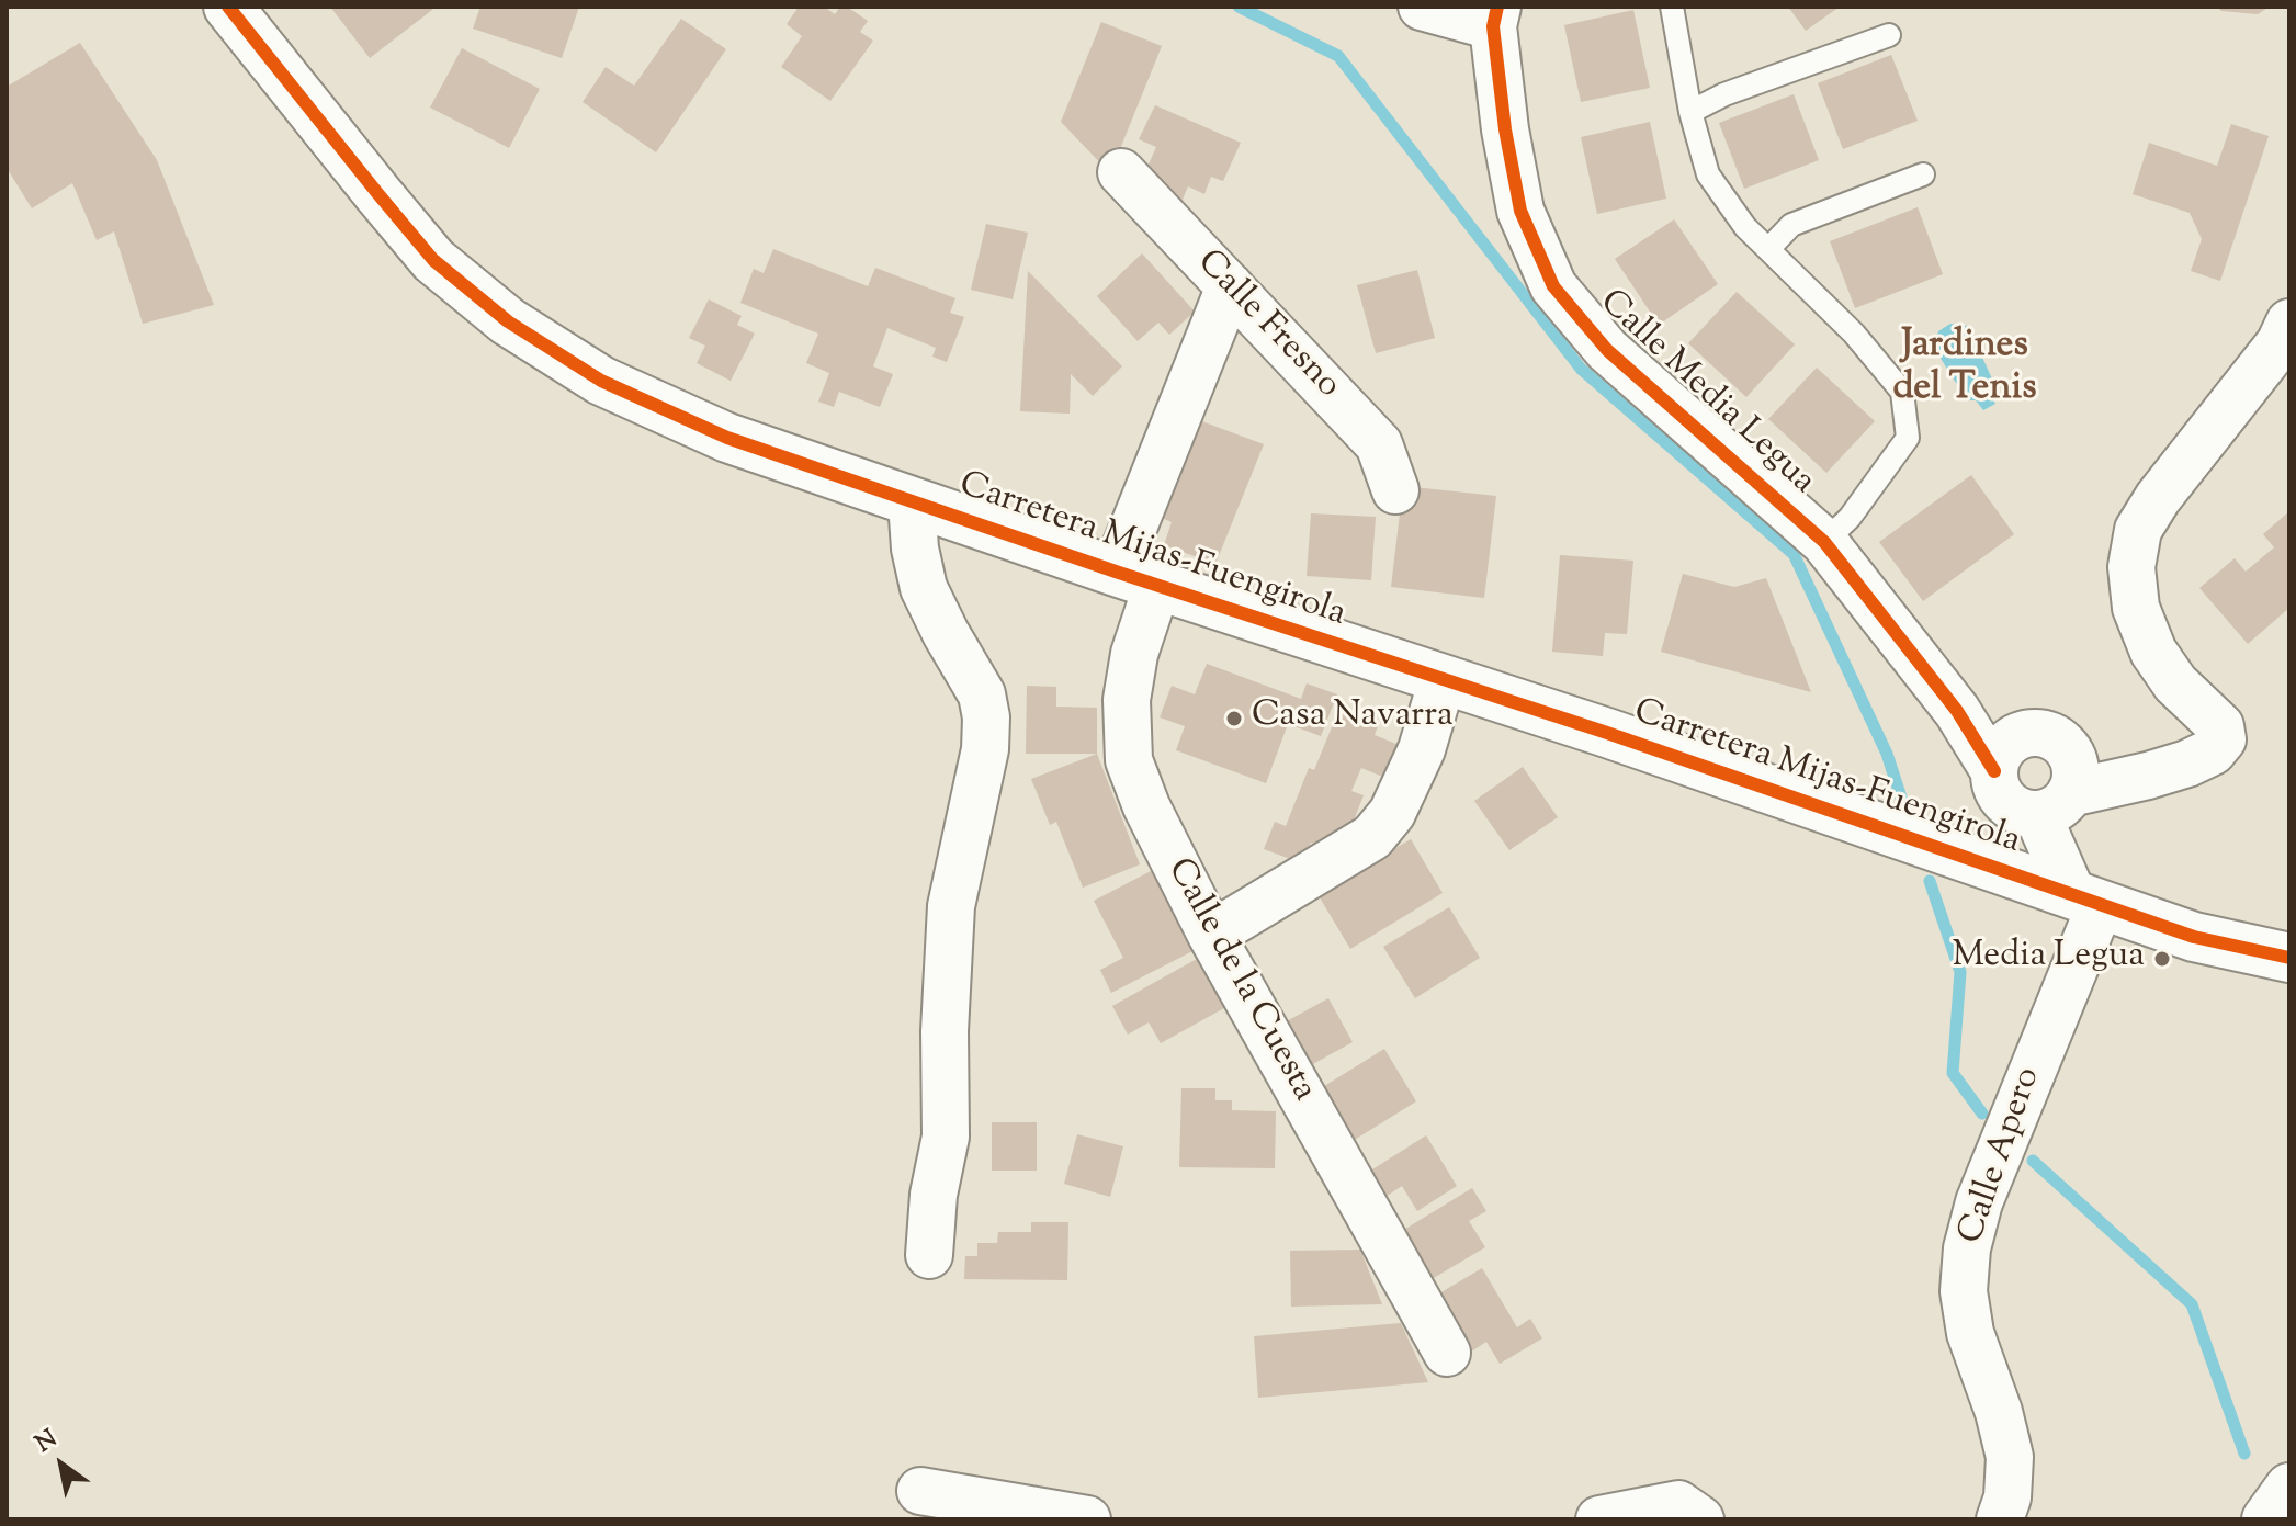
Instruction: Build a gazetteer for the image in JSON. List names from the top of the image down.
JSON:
{
  "streets": {
    "main road": ["Carretera Mijas-Fuengirola"],
    "street": [
      "Calle Fresno",
      "Calle Media Legua",
      "Calle de la Cuesta",
      "Calle Apero"
    ]
  },
  "crossings": [
    ["Calle Fresno", "Calle de la Cuesta"],
    ["Carretera Mijas-Fuengirola", "Calle de la Cuesta"],
    ["Carretera Mijas-Fuengirola", "Calle Apero"]
  ],
  "districts": ["Jardines del Tenis"],
  "places": ["Casa Navarra", "Media Legua"],
  "north": "top left"
}
